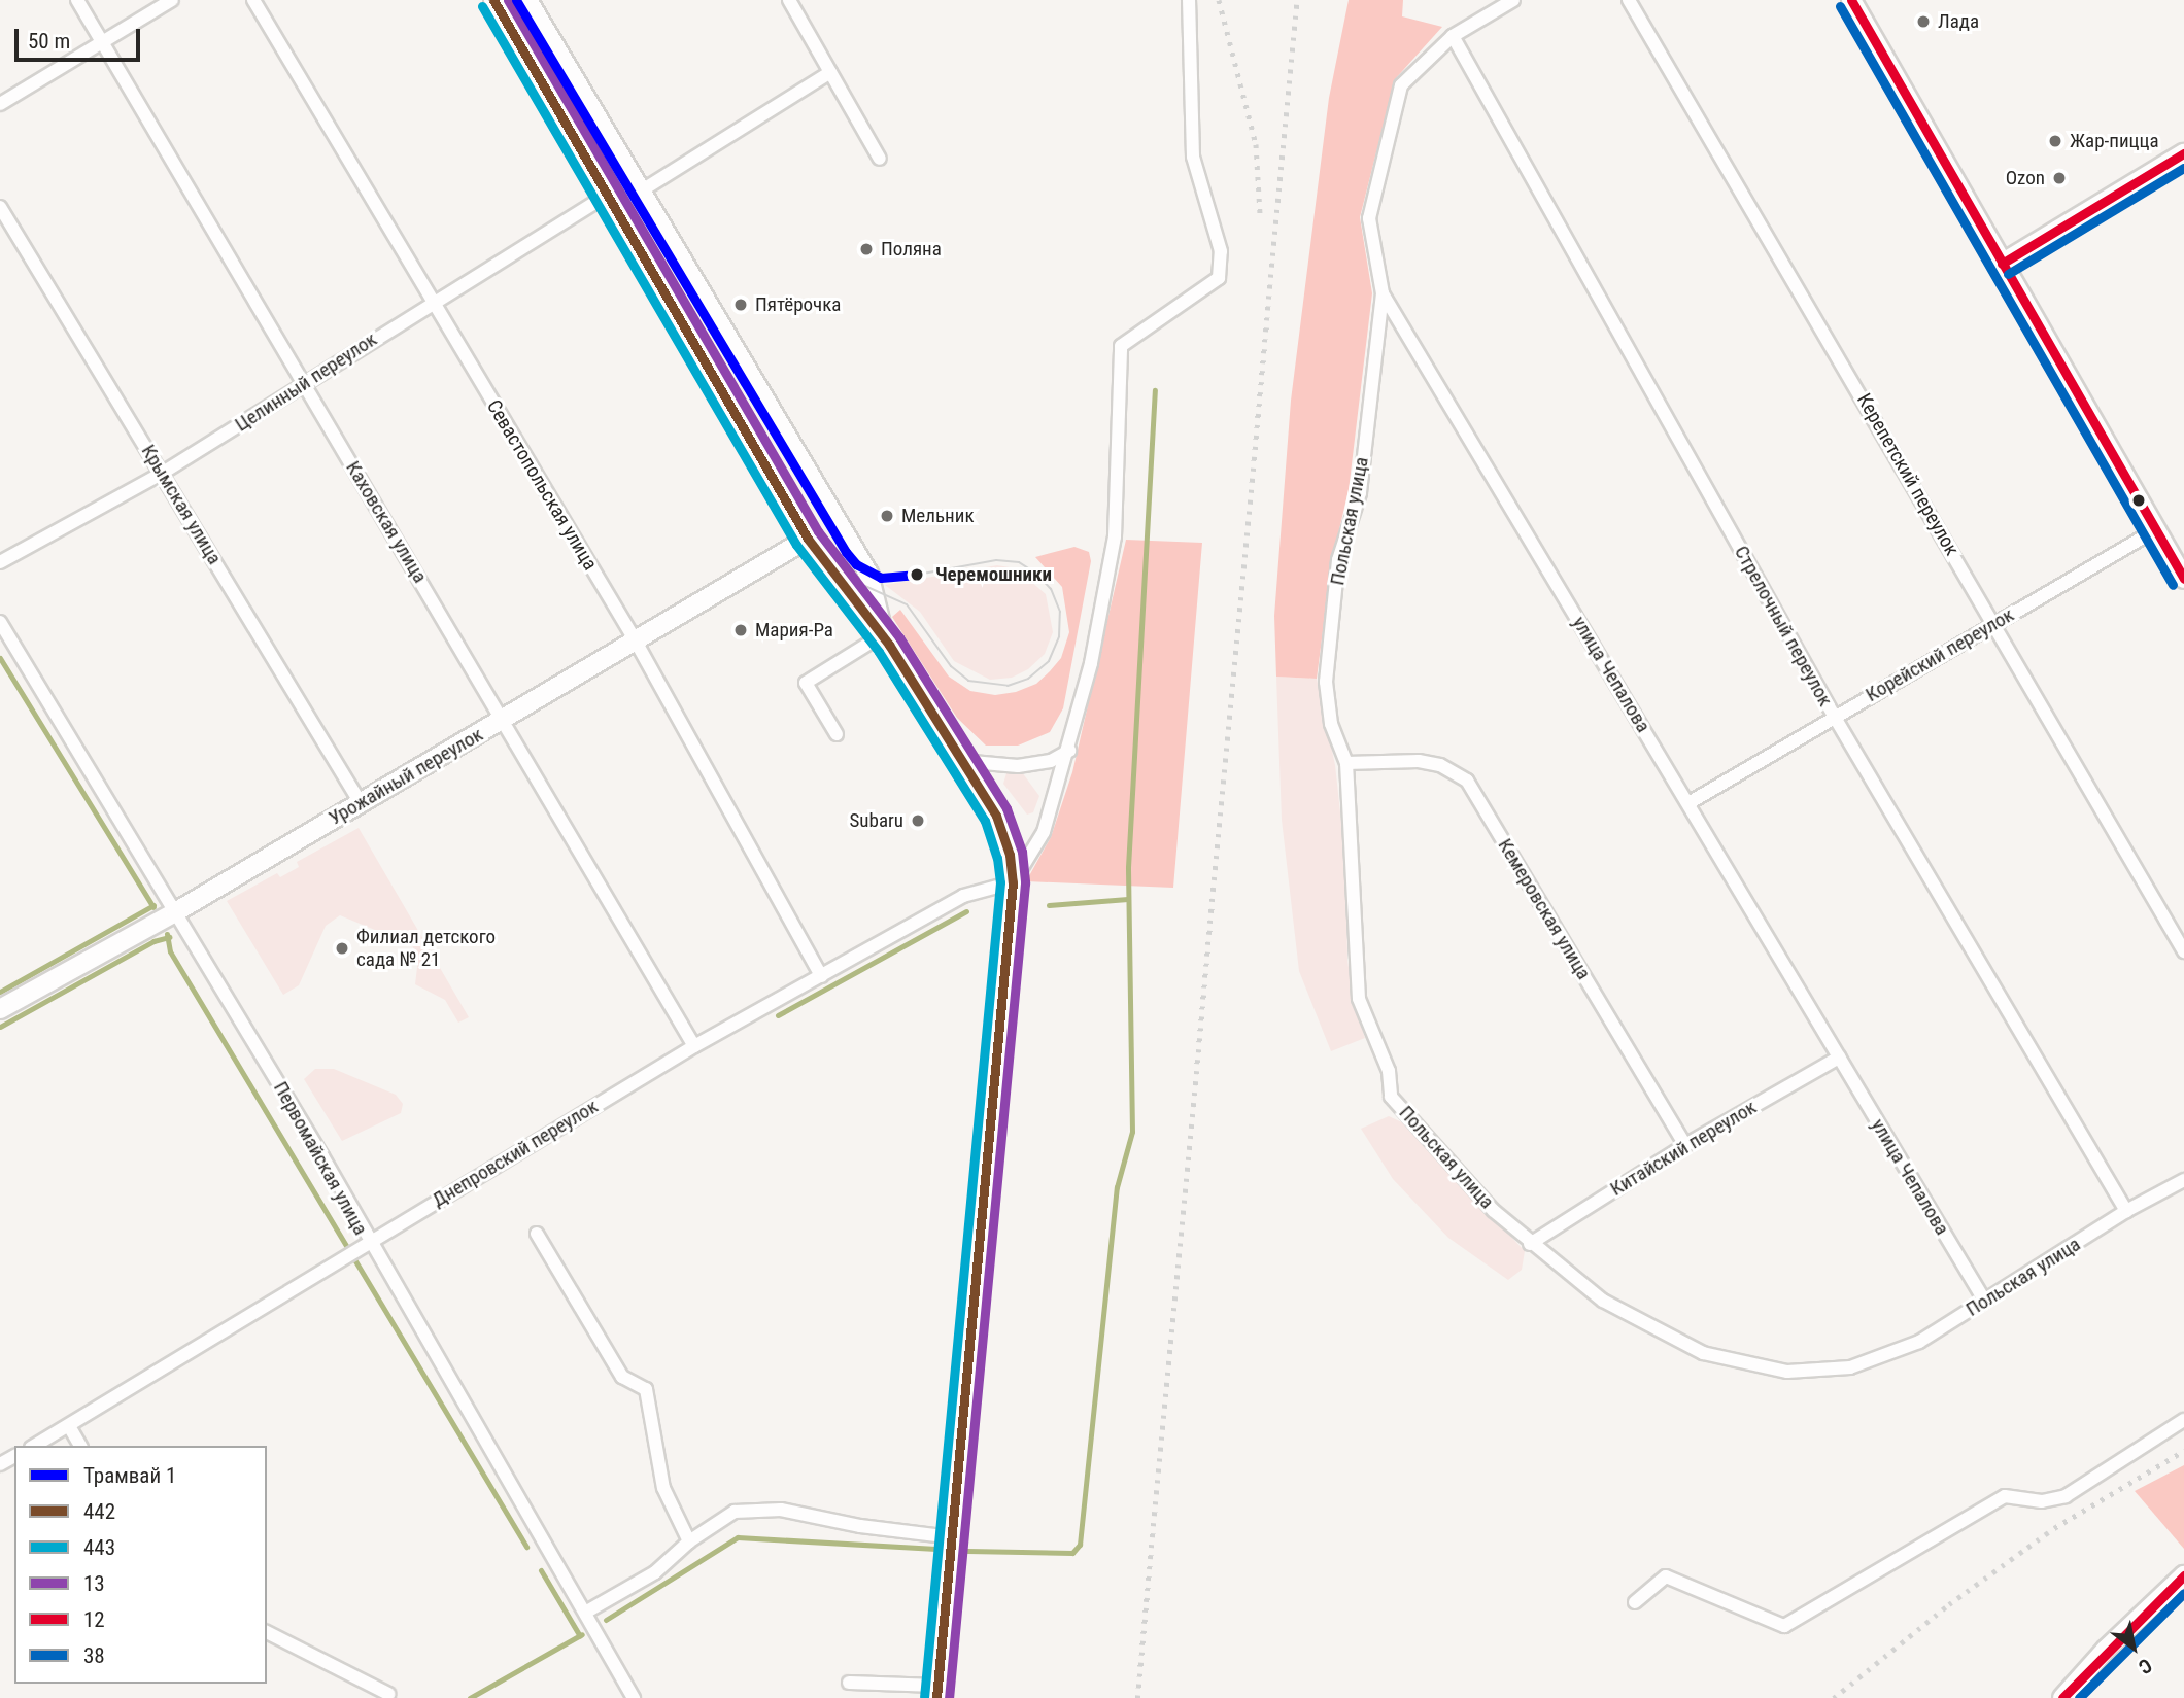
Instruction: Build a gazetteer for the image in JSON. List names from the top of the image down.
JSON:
{
  "streets": {
    "main road": ["Урожайный переулок"],
    "street": [
      "Целинный переулок",
      "Керепетский переулок",
      "Севастопольская улица",
      "Крымская улица",
      "Польская улица",
      "Каховская улица",
      "Стрелочный переулок",
      "Корейский переулок",
      "улица Чепалова",
      "Кемеровская улица",
      "Китайский переулок",
      "Днепровский переулок",
      "Первомайская улица"
    ]
  },
  "crossings": [
    ["Целинный переулок", "Севастопольская улица"],
    ["Целинный переулок", "Крымская улица"],
    ["Целинный переулок", "Каховская улица"],
    ["Керепетский переулок", "Корейский переулок"],
    ["Севастопольская улица", "Урожайный переулок"],
    ["Севастопольская улица", "Днепровский переулок"],
    ["Крымская улица", "Урожайный переулок"],
    ["Польская улица", "Стрелочный переулок"],
    ["Польская улица", "улица Чепалова"],
    ["Польская улица", "Кемеровская улица"],
    ["Польская улица", "Китайский переулок"],
    ["Каховская улица", "Урожайный переулок"],
    ["Каховская улица", "Днепровский переулок"],
    ["Стрелочный переулок", "Корейский переулок"],
    ["Стрелочный переулок", "улица Чепалова"],
    ["Корейский переулок", "улица Чепалова"],
    ["улица Чепалова", "Китайский переулок"],
    ["Урожайный переулок", "Первомайская улица"],
    ["Кемеровская улица", "Китайский переулок"],
    ["Днепровский переулок", "Первомайская улица"]
  ],
  "places": [
    "Лада",
    "Жар-пицца",
    "Ozon",
    "Поляна",
    "Пятёрочка",
    "Мельник",
    "Черемошники",
    "Мария-Ра",
    "Subaru",
    "Филиал детского сада № 21"
  ],
  "lines": [
    "tram line 1",
    "transit line 442",
    "transit line 13",
    "transit line 12",
    "transit line 443",
    "transit line 38"
  ],
  "legend": [
    "Трамвай 1",
    "442",
    "443",
    "13",
    "12",
    "38"
  ],
  "scale_bar": "50 m",
  "north": "bottom right"
}
